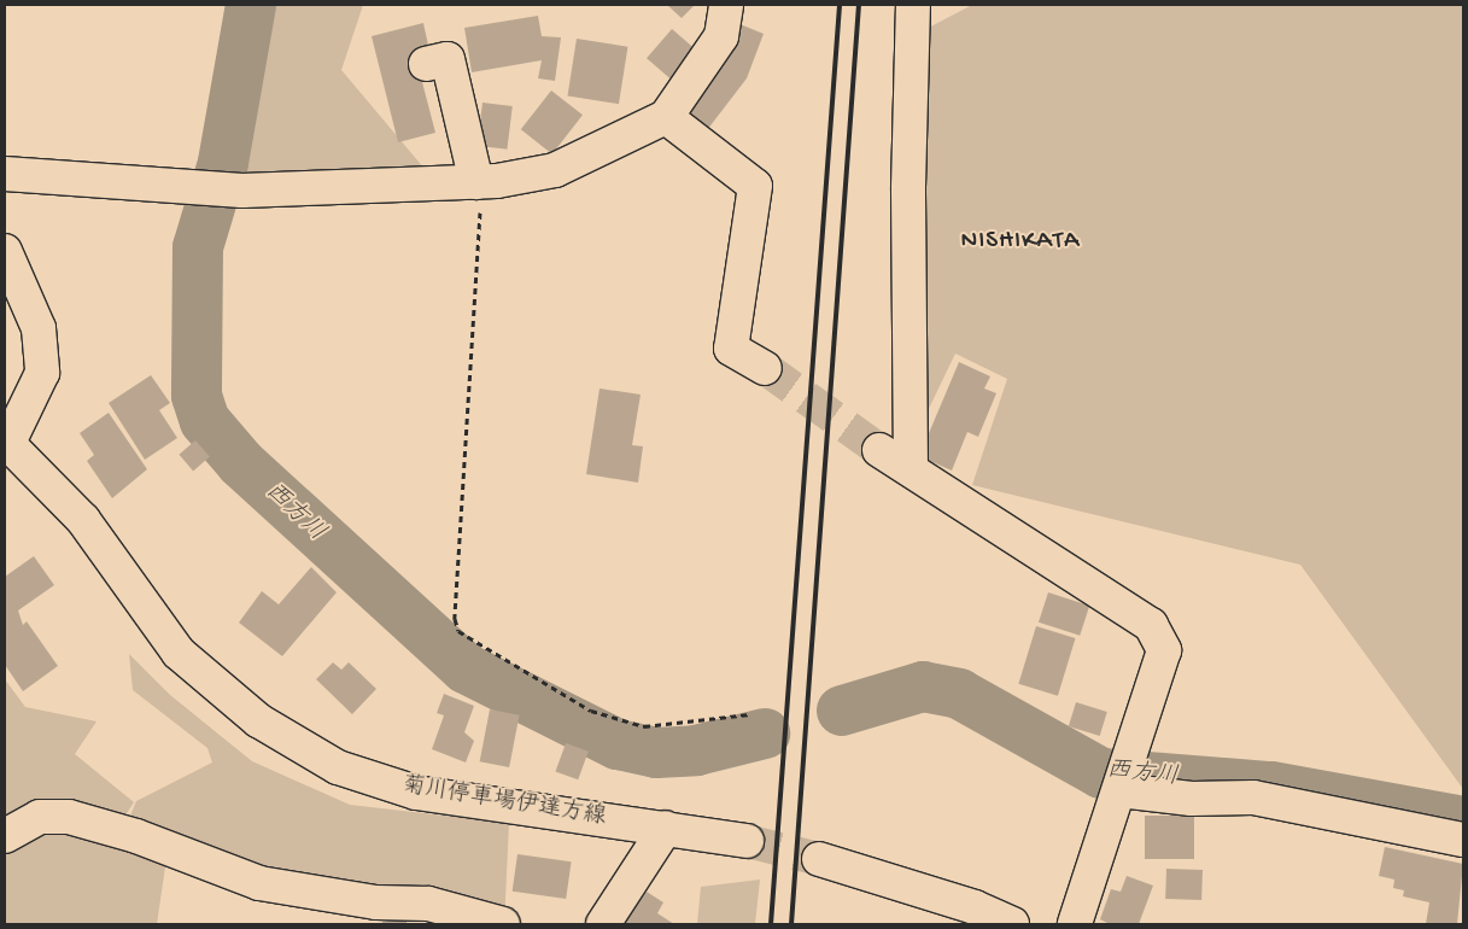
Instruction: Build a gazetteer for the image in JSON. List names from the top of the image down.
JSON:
{
  "streets": {
    "street": ["菊川停車場伊達方線"]
  },
  "districts": ["NISHIKATA"],
  "water": ["西方川"]
}
